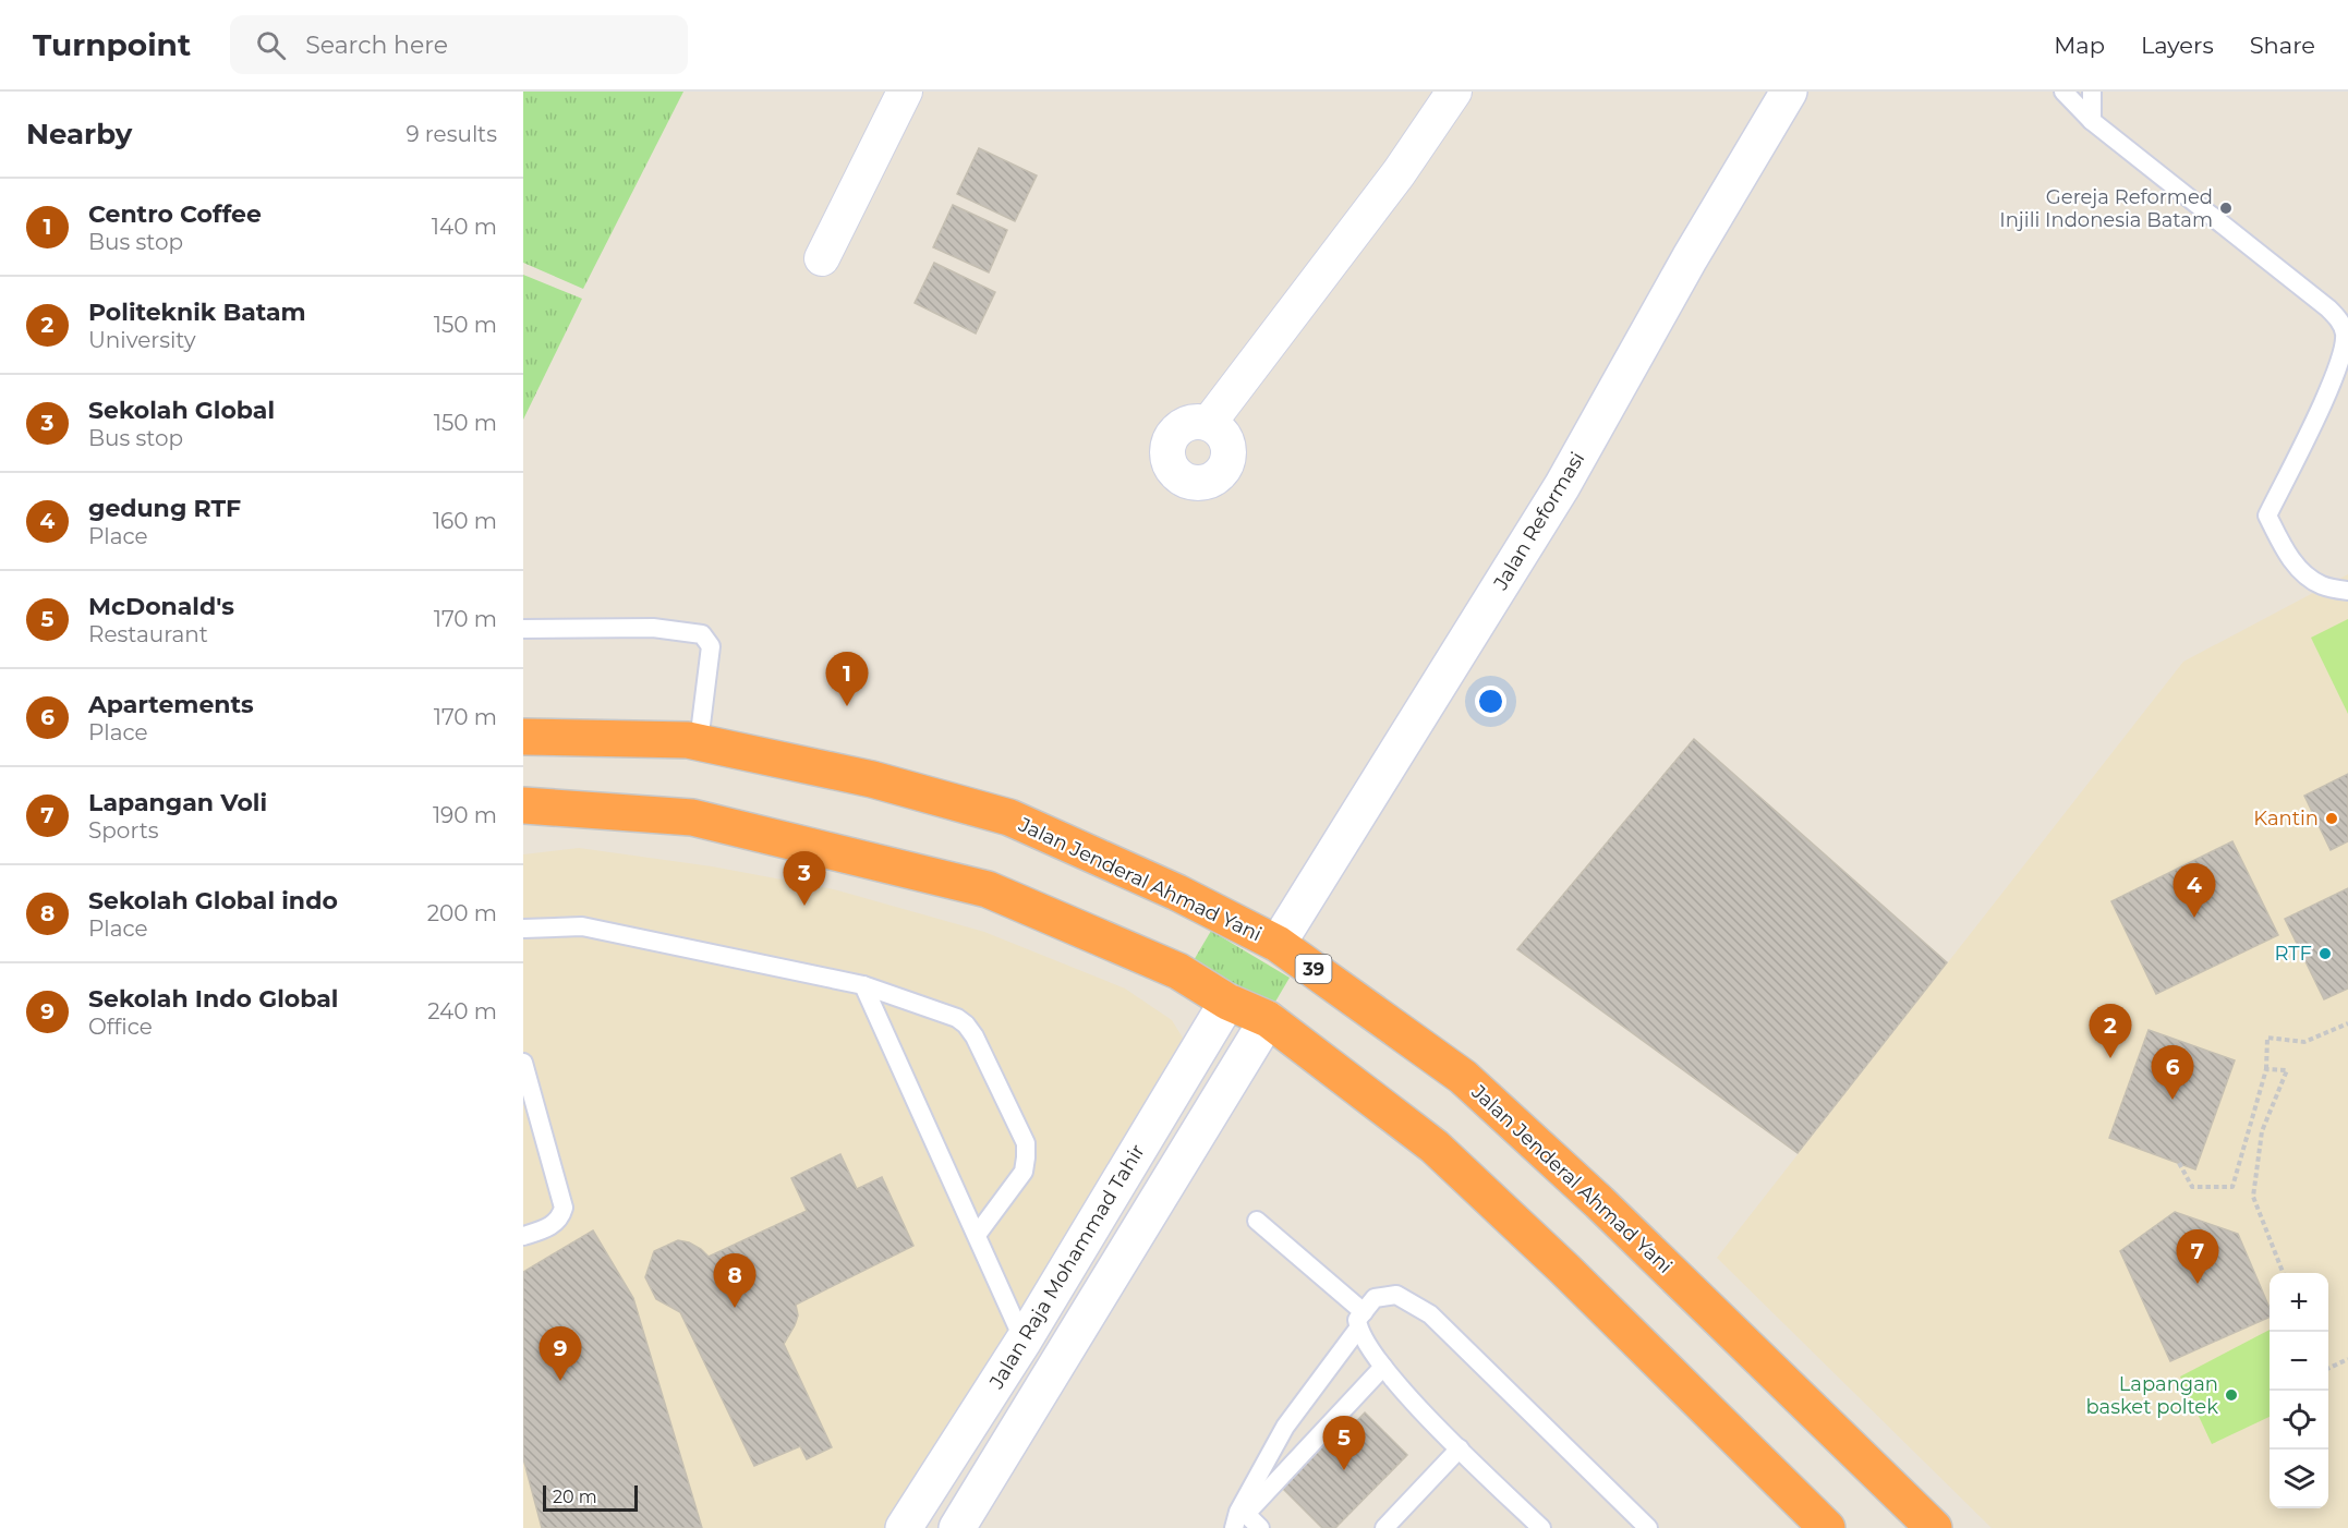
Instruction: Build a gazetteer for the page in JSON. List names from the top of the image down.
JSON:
{
  "streets": {
    "highway": ["Jalan Jenderal Ahmad Yani", "39"],
    "main road": ["Jalan Reformasi", "Jalan Raja Mohammad Tahir"]
  },
  "crossings": [
    ["Jalan Reformasi", "Jalan Jenderal Ahmad Yani"]
  ],
  "places": [
    "Gereja Reformed Injili Indonesia Batam",
    "Kantin",
    "RTF",
    "Lapangan basket poltek"
  ],
  "scale_bar": "20 m",
  "page": {
    "header": "Turnpoint",
    "search": "Search here",
    "nav": ["Map", "Layers", "Share"],
    "heading": ["Nearby", "9 results"],
    "list": [
      {
        "mark": "1",
        "name": "Centro Coffee",
        "note": "Bus stop",
        "value": "140 m"
      },
      {
        "mark": "2",
        "name": "Politeknik Batam",
        "note": "University",
        "value": "150 m"
      },
      {
        "mark": "3",
        "name": "Sekolah Global",
        "note": "Bus stop",
        "value": "150 m"
      },
      {
        "mark": "4",
        "name": "gedung RTF",
        "note": "Place",
        "value": "160 m"
      },
      {
        "mark": "5",
        "name": "McDonald's",
        "note": "Restaurant",
        "value": "170 m"
      },
      {
        "mark": "6",
        "name": "Apartements",
        "note": "Place",
        "value": "170 m"
      },
      {
        "mark": "7",
        "name": "Lapangan Voli",
        "note": "Sports",
        "value": "190 m"
      },
      {
        "mark": "8",
        "name": "Sekolah Global indo",
        "note": "Place",
        "value": "200 m"
      },
      {
        "mark": "9",
        "name": "Sekolah Indo Global",
        "note": "Office",
        "value": "240 m"
      }
    ],
    "pins": [
      "1",
      "3",
      "4",
      "2",
      "6",
      "7",
      "8",
      "9",
      "5"
    ],
    "map_buttons": ["+", "−"],
    "scale": "20 m"
  }
}
